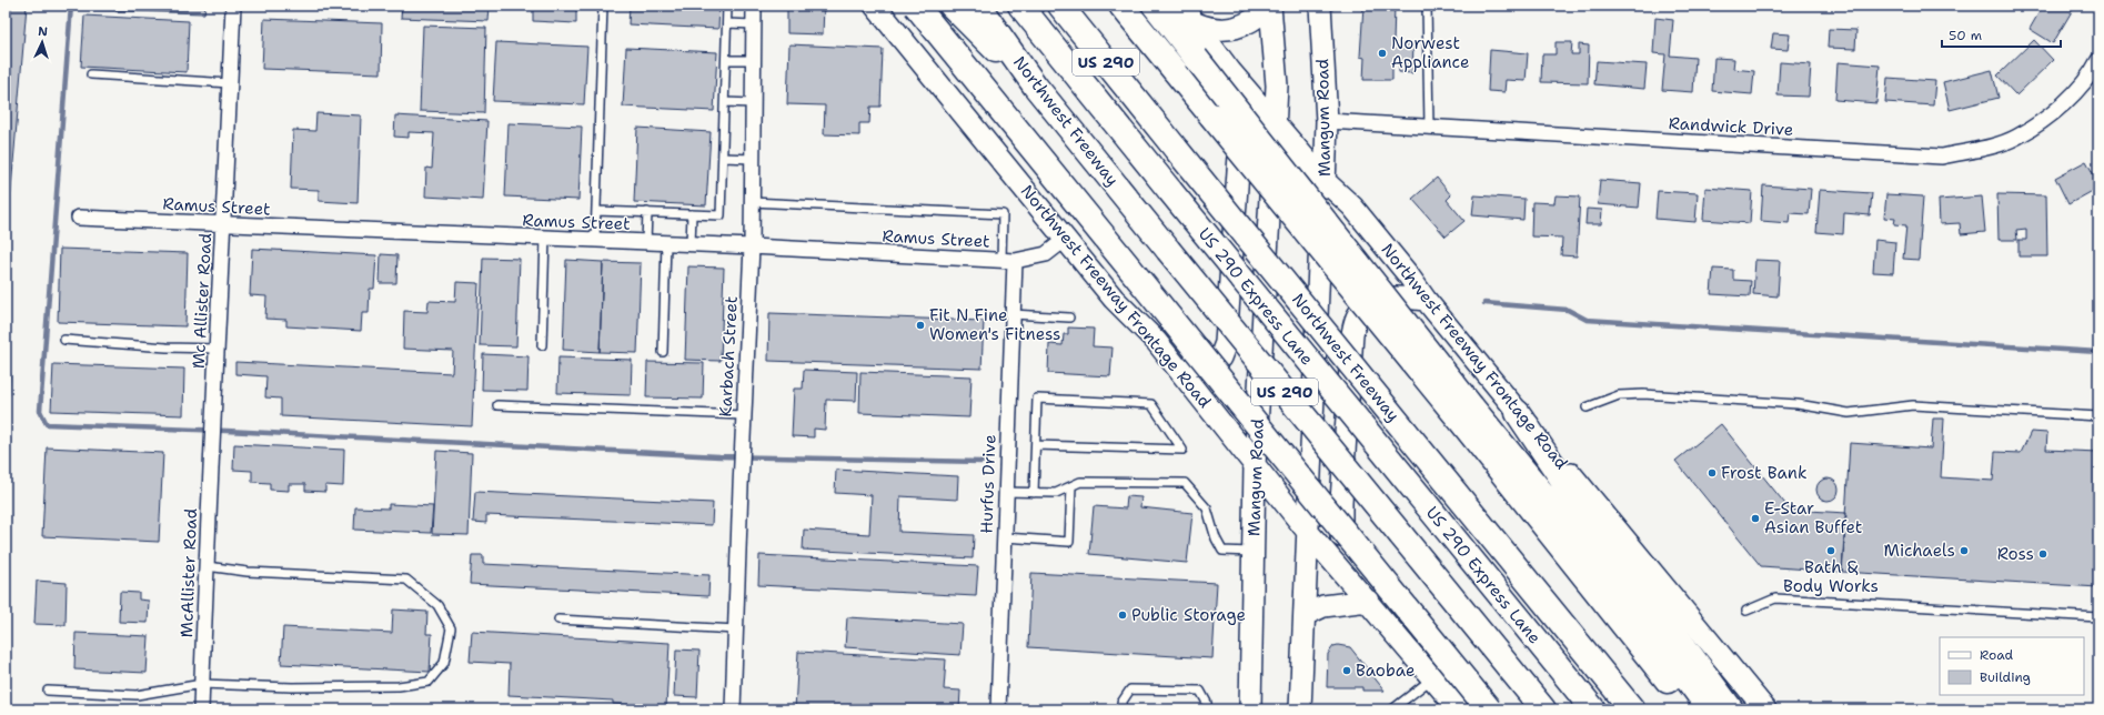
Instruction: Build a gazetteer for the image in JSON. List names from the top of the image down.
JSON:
{
  "streets": {
    "highway": ["US 290", "Northwest Freeway", "US 290 Express Lane"],
    "main road": ["Mangum Road", "Northwest Freeway Frontage Road"],
    "street": [
      "Randwick Drive",
      "Ramus Street",
      "Mc Allister Road",
      "Karbach Street",
      "Hurfus Drive",
      "McAllister Road"
    ]
  },
  "crossings": [
    ["Mangum Road", "Randwick Drive"],
    ["Mangum Road", "Northwest Freeway Frontage Road"],
    ["Ramus Street", "Northwest Freeway Frontage Road"],
    ["Ramus Street", "Mc Allister Road"],
    ["Ramus Street", "Karbach Street"],
    ["Ramus Street", "Hurfus Drive"],
    ["Mc Allister Road", "McAllister Road"]
  ],
  "places": [
    "Norwest Appliance",
    "Fit N Fine Women's Fitness",
    "Frost Bank",
    "E-Star Asian Buffet",
    "Bath & Body Works",
    "Michaels",
    "Ross",
    "Public Storage",
    "Baobae"
  ],
  "legend": ["Road", "Building"],
  "scale_bar": "50 m",
  "north": "top"
}
